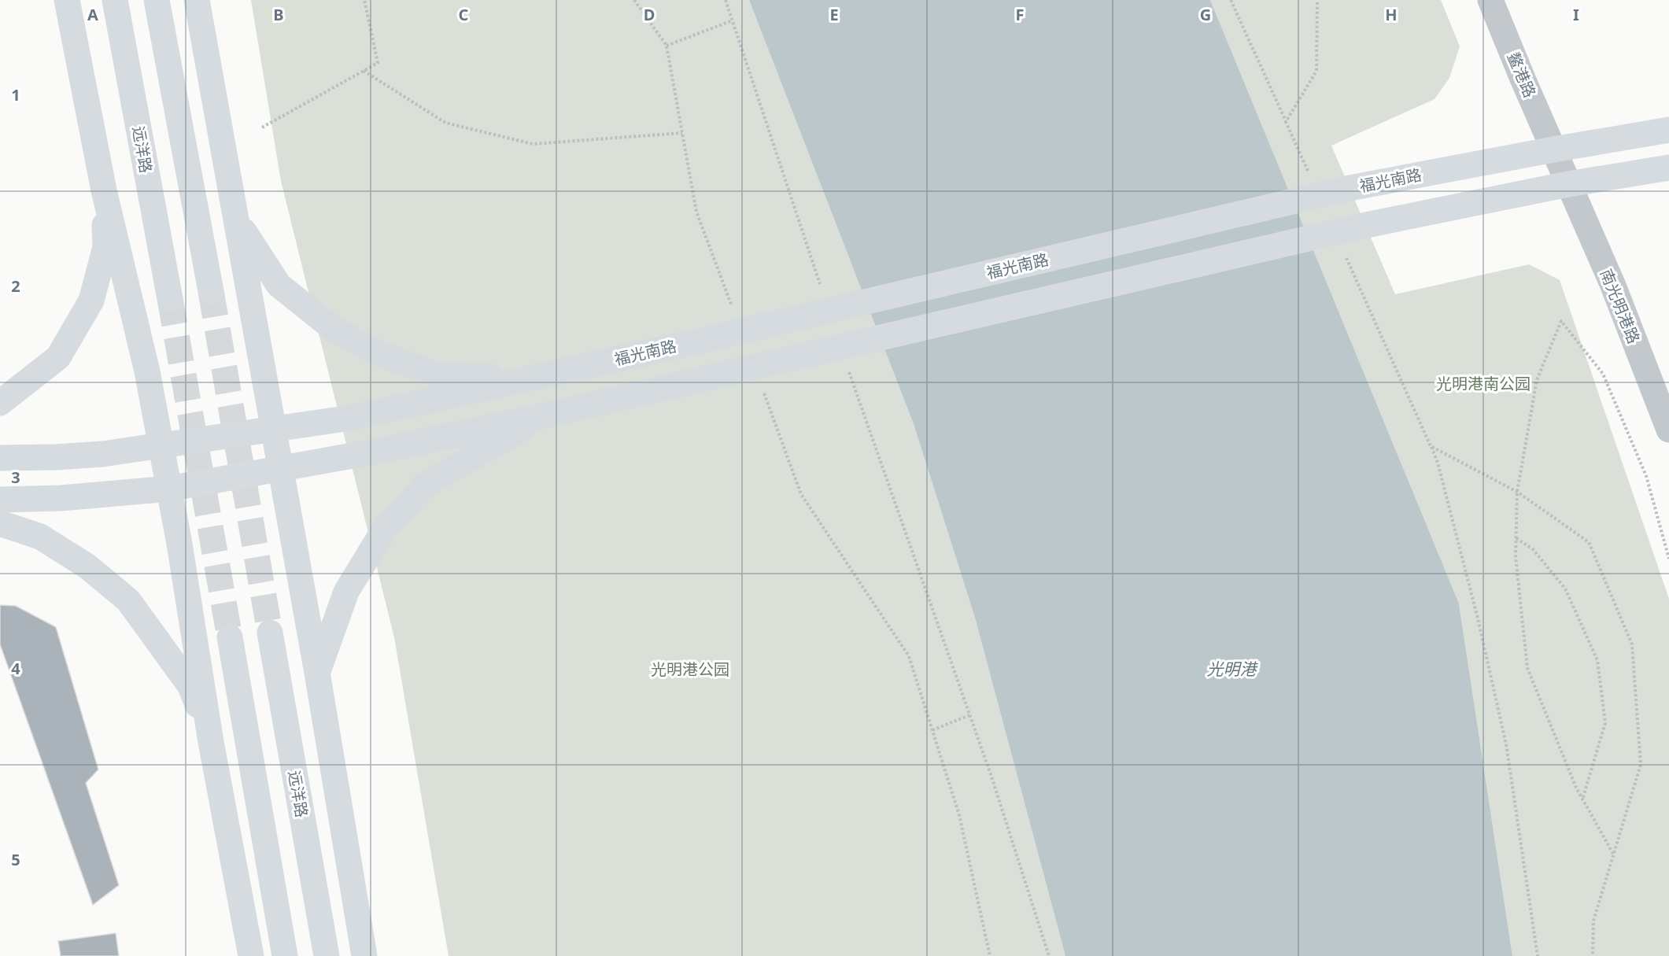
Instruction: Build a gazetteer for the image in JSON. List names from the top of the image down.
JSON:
{
  "streets": {
    "main road": ["远洋路", "福光南路"],
    "street": ["鳌港路", "南光明港路"]
  },
  "crossings": [
    ["鳌港路", "福光南路"],
    ["鳌港路", "南光明港路"]
  ],
  "water": ["光明港"],
  "parks": ["光明港南公园", "光明港公园"],
  "grid": {
    "columns": [
      "A",
      "B",
      "C",
      "D",
      "E",
      "F",
      "G",
      "H",
      "I"
    ],
    "rows": [
      "1",
      "2",
      "3",
      "4",
      "5"
    ]
  }
}
